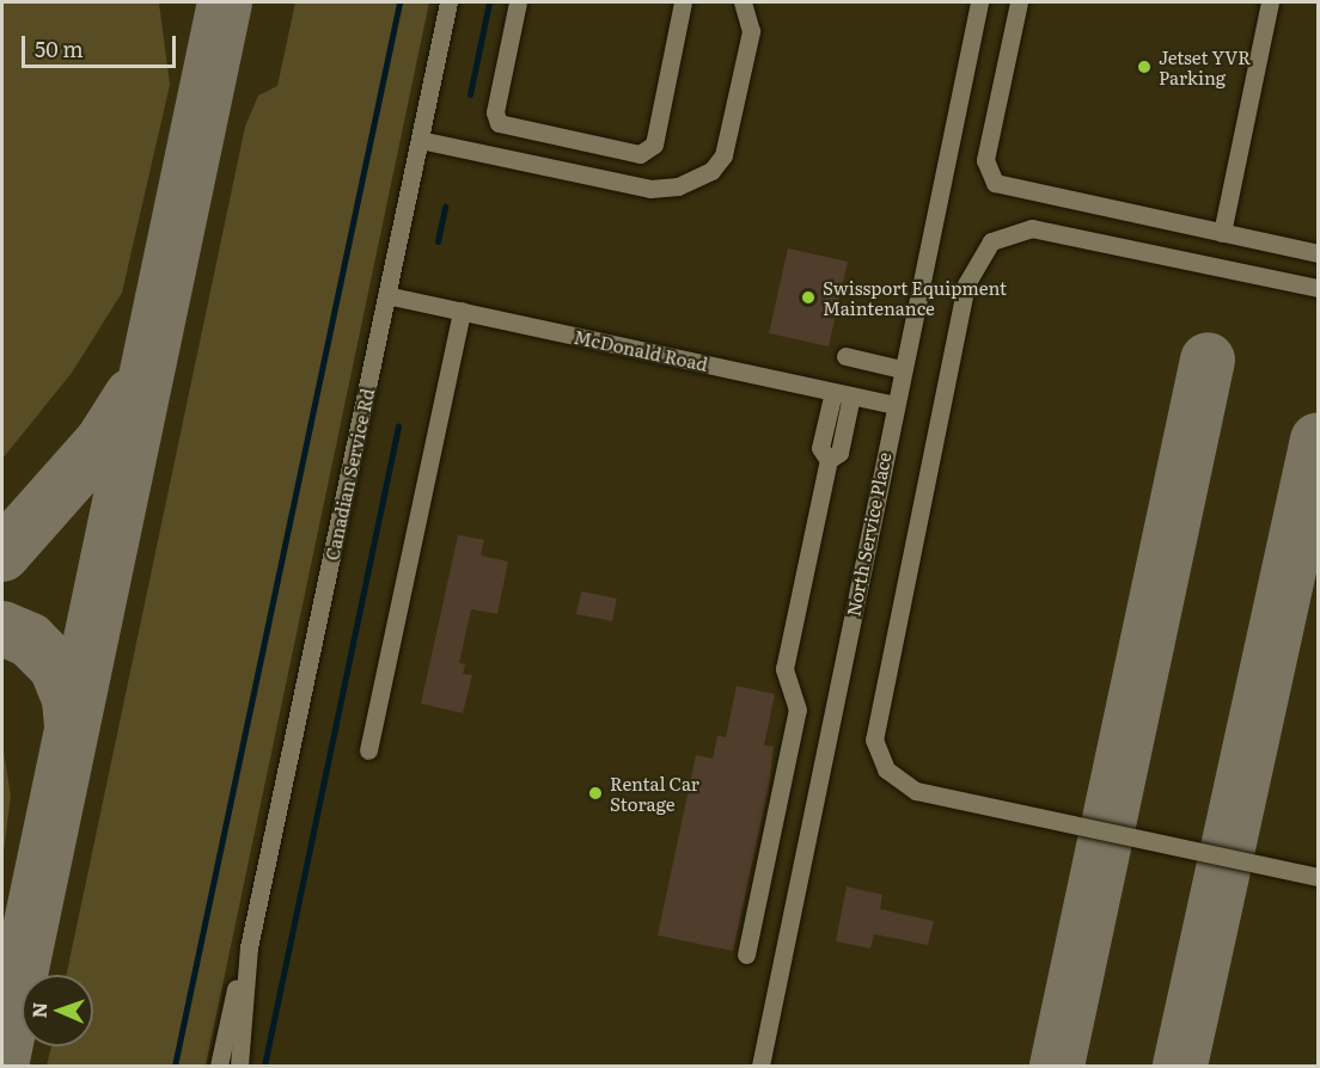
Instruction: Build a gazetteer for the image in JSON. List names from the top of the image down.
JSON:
{
  "streets": {
    "lane": ["McDonald Road", "Canadian Service Rd", "North Service Place"]
  },
  "crossings": [
    ["McDonald Road", "Canadian Service Rd"],
    ["McDonald Road", "North Service Place"]
  ],
  "places": ["Jetset YVR Parking", "Swissport Equipment Maintenance", "Rental Car Storage"],
  "scale_bar": "50 m",
  "north": "left"
}
